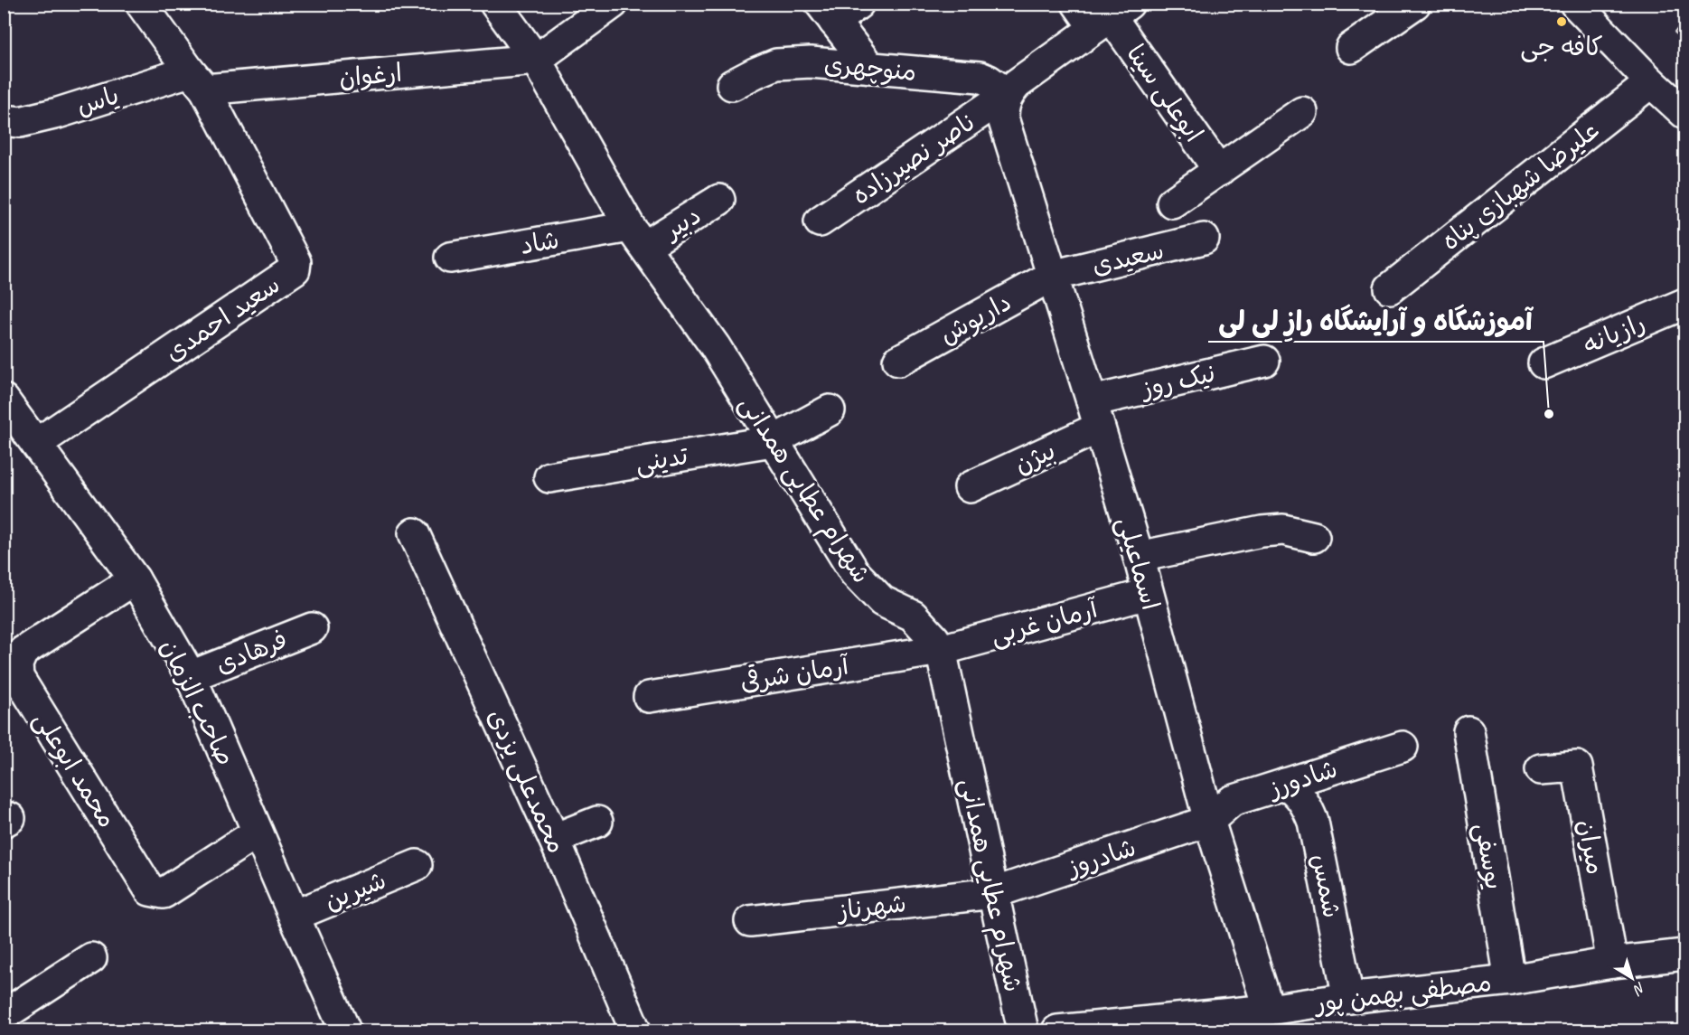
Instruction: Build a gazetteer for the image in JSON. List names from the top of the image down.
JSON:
{
  "streets": {
    "street": [
      "منوچهری",
      "ارغوان",
      "ابوعلی سینا",
      "یاس",
      "ناصر نصیرزاده",
      "علیرضا شهبازی پناه",
      "دبیر",
      "شاد",
      "سعیدی",
      "سعید احمدی",
      "داریوش",
      "رازیانه",
      "نیک روز",
      "بیژن",
      "تدینی",
      "شهرام عطایی همدانی",
      "اسماعیلی",
      "آرمان غربی",
      "فرهادی",
      "آرمان شرقی",
      "صاحب الزمان",
      "محمد ابوعلی",
      "شادورز",
      "محمدعلی یزدی",
      "میران",
      "یوسفی",
      "شادروز",
      "شمس",
      "شیرین",
      "شهرناز",
      "مصطفی بهمن پور"
    ]
  },
  "crossings": [
    ["منوچهری", "ناصر نصیرزاده"],
    ["منوچهری", "اسماعیلی"],
    ["ارغوان", "یاس"],
    ["ارغوان", "سعید احمدی"],
    ["ارغوان", "شهرام عطایی همدانی"],
    ["ابوعلی سینا", "ناصر نصیرزاده"],
    ["یاس", "سعید احمدی"],
    ["ناصر نصیرزاده", "اسماعیلی"],
    ["دبیر", "شاد"],
    ["دبیر", "شهرام عطایی همدانی"],
    ["شاد", "شهرام عطایی همدانی"],
    ["سعیدی", "داریوش"],
    ["سعیدی", "اسماعیلی"],
    ["سعید احمدی", "صاحب الزمان"],
    ["داریوش", "اسماعیلی"],
    ["نیک روز", "بیژن"],
    ["نیک روز", "اسماعیلی"],
    ["بیژن", "اسماعیلی"],
    ["تدینی", "شهرام عطایی همدانی"],
    ["شهرام عطایی همدانی", "آرمان غربی"],
    ["شهرام عطایی همدانی", "آرمان شرقی"],
    ["شهرام عطایی همدانی", "شادروز"],
    ["شهرام عطایی همدانی", "شهرناز"],
    ["اسماعیلی", "آرمان غربی"],
    ["اسماعیلی", "شادورز"],
    ["اسماعیلی", "شادروز"],
    ["اسماعیلی", "مصطفی بهمن پور"],
    ["آرمان غربی", "آرمان شرقی"],
    ["فرهادی", "صاحب الزمان"],
    ["صاحب الزمان", "محمد ابوعلی"],
    ["صاحب الزمان", "شیرین"],
    ["شادورز", "شادروز"],
    ["شادورز", "شمس"],
    ["میران", "مصطفی بهمن پور"],
    ["یوسفی", "مصطفی بهمن پور"],
    ["شادروز", "شهرناز"],
    ["شمس", "مصطفی بهمن پور"]
  ],
  "places": ["کافه جی", "آموزشگاه و آرایشگاه رازِ لی لی"],
  "north": "bottom right"
}
